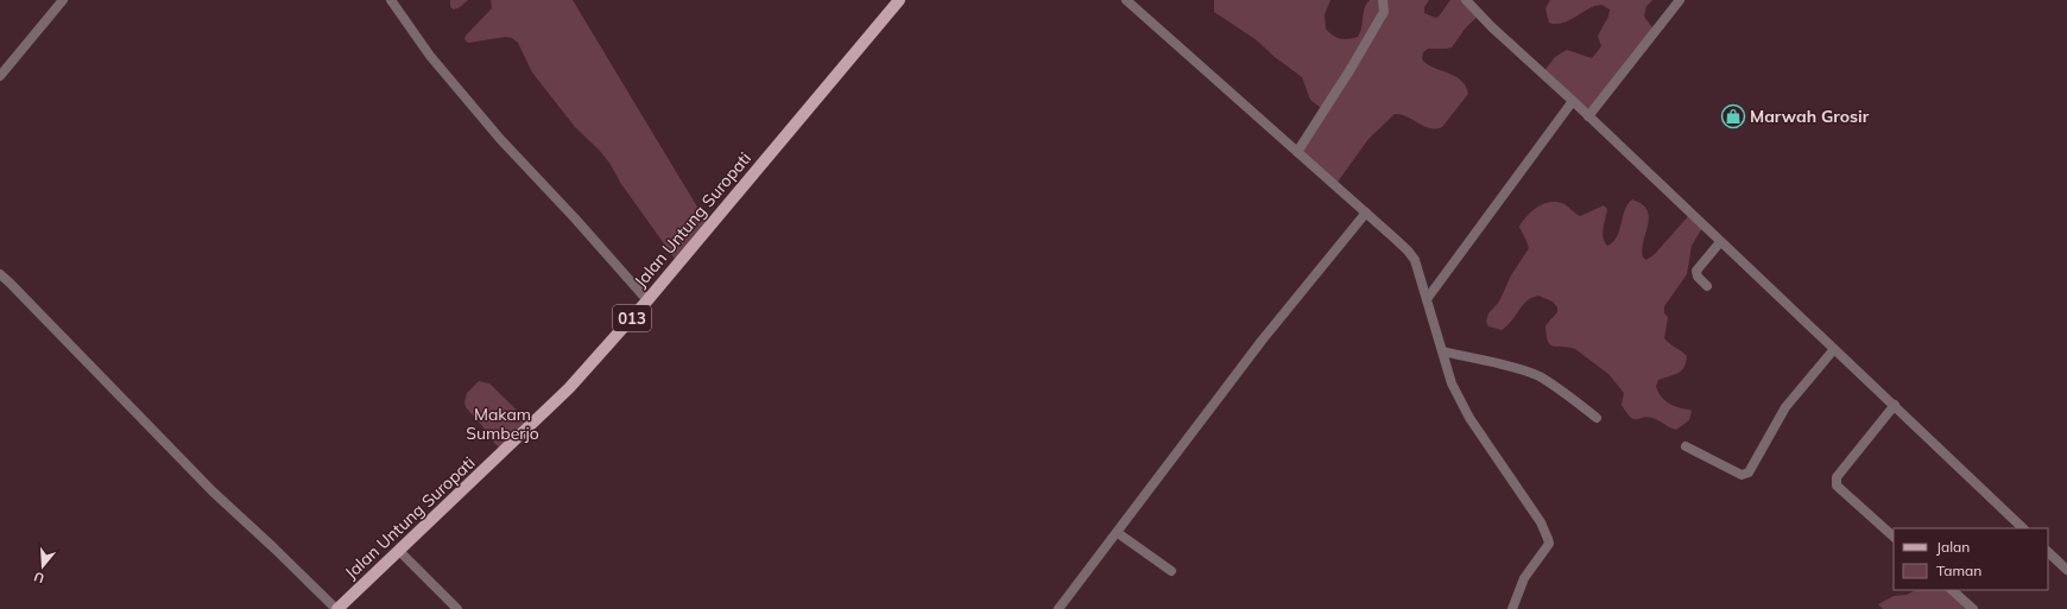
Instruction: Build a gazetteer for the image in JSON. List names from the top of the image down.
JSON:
{
  "streets": {
    "main road": ["Jalan Untung Suropati", "013"]
  },
  "parks": ["Makam Sumberjo"],
  "places": {
    "shop": ["Marwah Grosir"]
  },
  "legend": ["Jalan", "Taman"],
  "north": "bottom"
}
